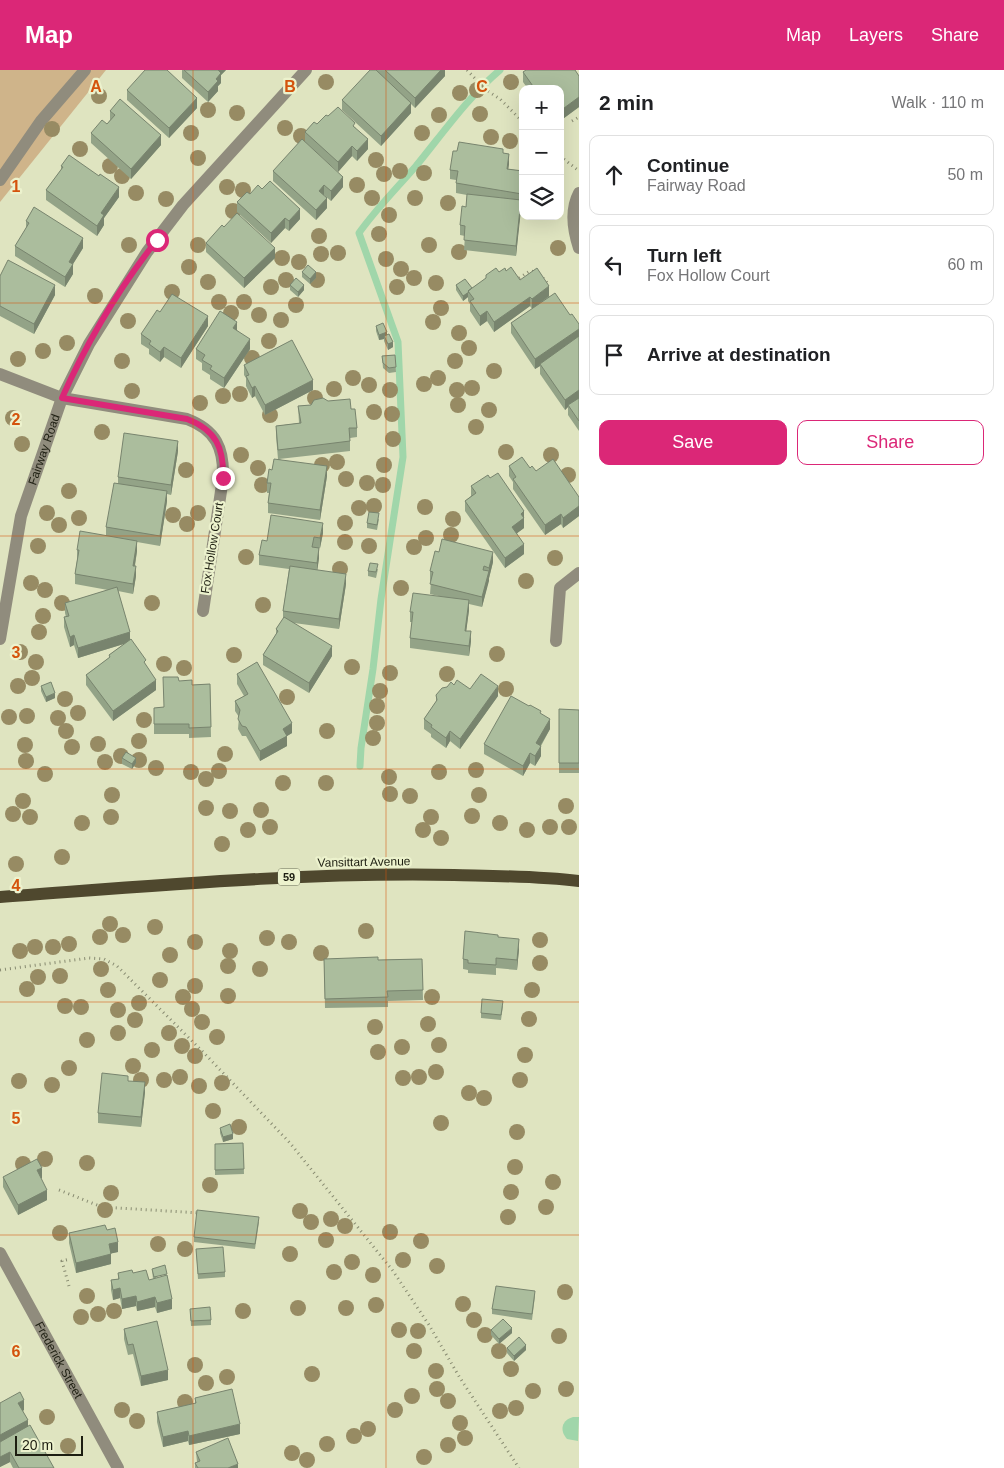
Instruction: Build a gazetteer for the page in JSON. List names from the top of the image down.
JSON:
{
  "streets": {
    "main road": ["Vansittart Avenue", "59"],
    "street": ["Fairway Road", "Fox Hollow Court", "Frederick Street"]
  },
  "crossings": [
    ["Fairway Road", "Fox Hollow Court"]
  ],
  "scale_bar": "20 m",
  "page": {
    "header": "Map",
    "nav": ["Map", "Layers", "Share"],
    "heading": ["2 min", "Walk · 110 m"],
    "map_buttons": ["+", "−"],
    "list": [
      ["Continue", "Fairway Road", "50 m"],
      ["Turn left", "Fox Hollow Court", "60 m"],
      "Arrive at destination"
    ],
    "buttons": ["Save", "Share"],
    "scale": "20 m"
  },
  "grid": {
    "columns": ["A", "B", "C"],
    "rows": [
      "1",
      "2",
      "3",
      "4",
      "5",
      "6"
    ]
  }
}
